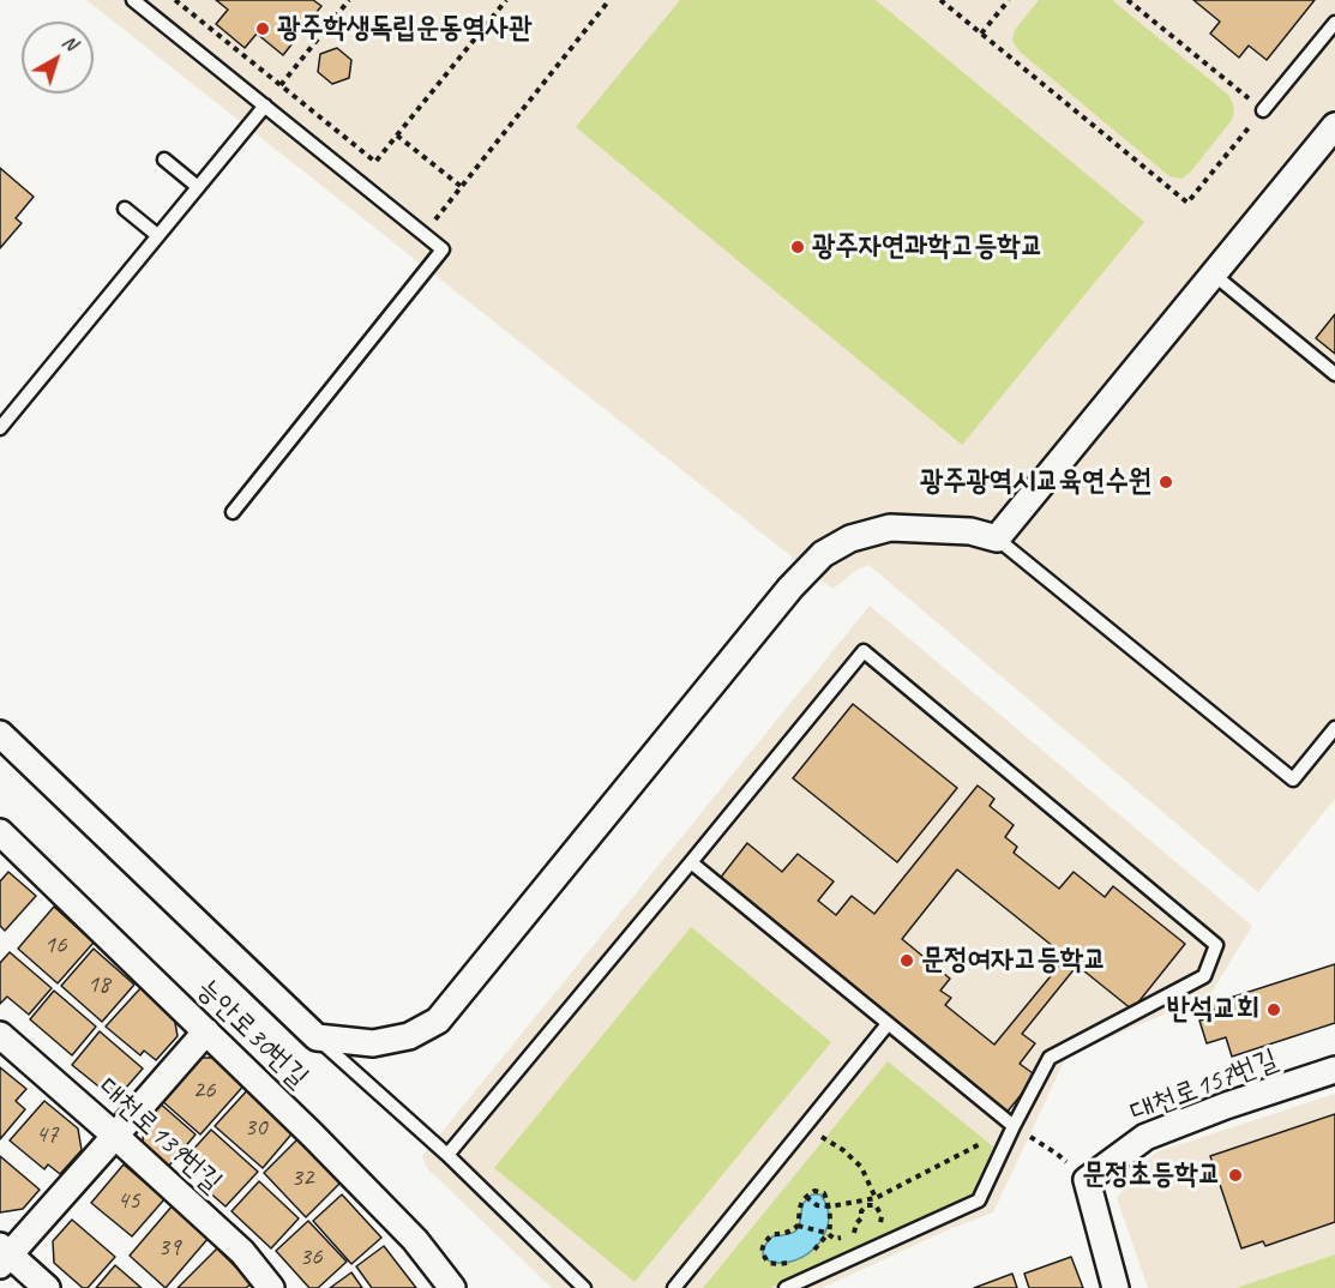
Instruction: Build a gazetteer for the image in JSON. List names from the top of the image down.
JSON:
{
  "streets": {
    "street": ["능안로30번길", "대천로157번길", "대천로139번길"]
  },
  "places": [
    "광주학생독립운동역사관",
    "광주자연과학고등학교",
    "광주광역시교육연수원",
    "문정여자고등학교",
    "반석교회",
    "문정초등학교"
  ],
  "house_numbers": [
    "16",
    "18",
    "26",
    "30",
    "47",
    "32",
    "45",
    "39",
    "36"
  ],
  "north": "top right"
}
